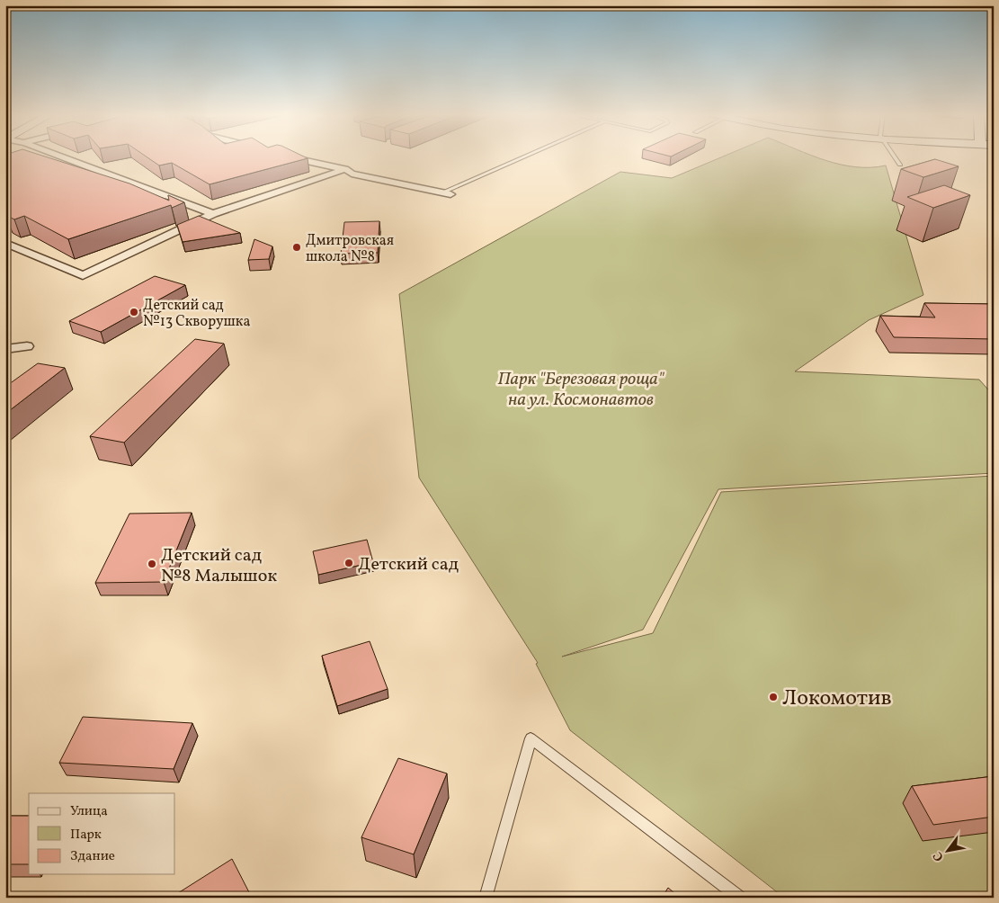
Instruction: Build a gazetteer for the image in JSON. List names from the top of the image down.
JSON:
{
  "parks": ["Парк \"Березовая роща\" на ул. Космонавтов"],
  "places": [
    "Дмитровская школа №8",
    "Детский сад №13 Скворушка",
    "Детский сад",
    "Детский сад №8 Малышок",
    "Локомотив"
  ],
  "legend": ["Улица", "Парк", "Здание"],
  "north": "bottom left"
}
